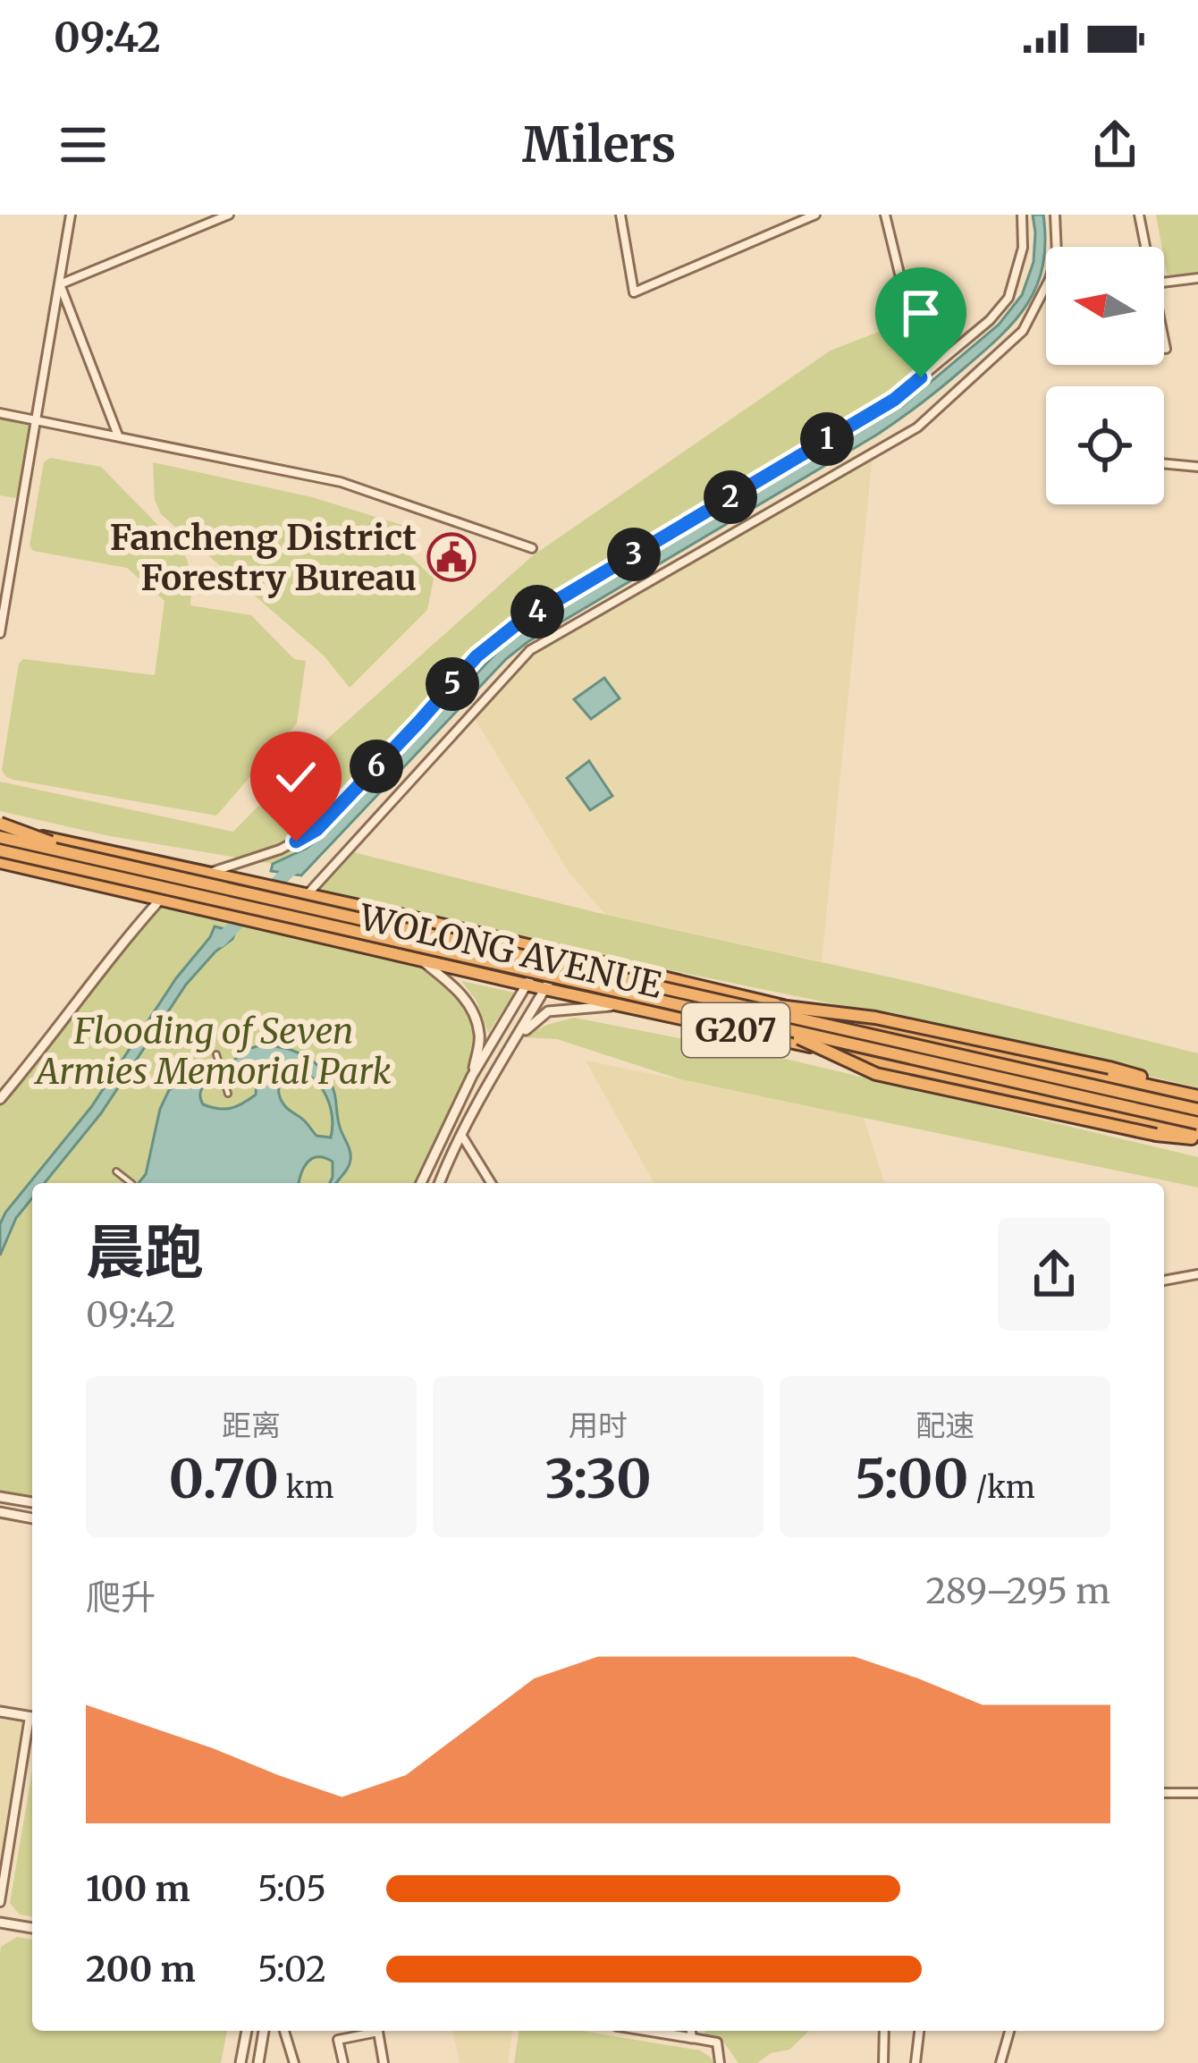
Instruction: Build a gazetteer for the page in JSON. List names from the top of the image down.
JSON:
{
  "streets": {
    "highway": ["WOLONG AVENUE", "G207"]
  },
  "parks": ["Flooding of Seven Armies Memorial Park"],
  "places": {
    "public building": ["Fancheng District Forestry Bureau"]
  },
  "north": "left",
  "page": {
    "status": "09:42",
    "header": "Milers",
    "pins": [
      "1",
      "2",
      "3",
      "4",
      "5",
      "6"
    ],
    "heading": ["晨跑", "09:42"],
    "stats": [
      ["距离", "0.70 km"],
      ["用时", "3:30"],
      ["配速", "5:00 /km"]
    ],
    "chart": ["爬升", "289–295 m"],
    "list": [
      {
        "name": "100 m",
        "note": "5:05"
      },
      {
        "name": "200 m",
        "note": "5:02"
      }
    ]
  }
}
